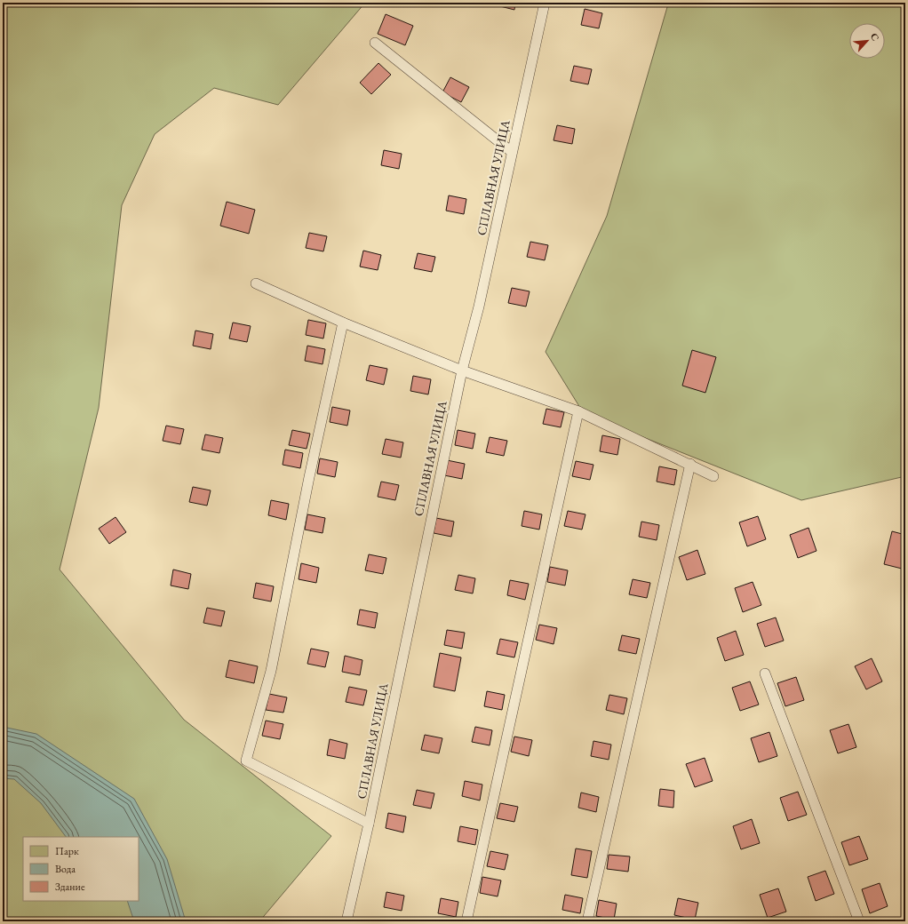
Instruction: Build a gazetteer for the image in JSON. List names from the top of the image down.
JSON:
{
  "streets": {
    "lane": ["СПЛАВНАЯ УЛИЦА"]
  },
  "legend": ["Парк", "Вода", "Здание"],
  "north": "top right"
}
